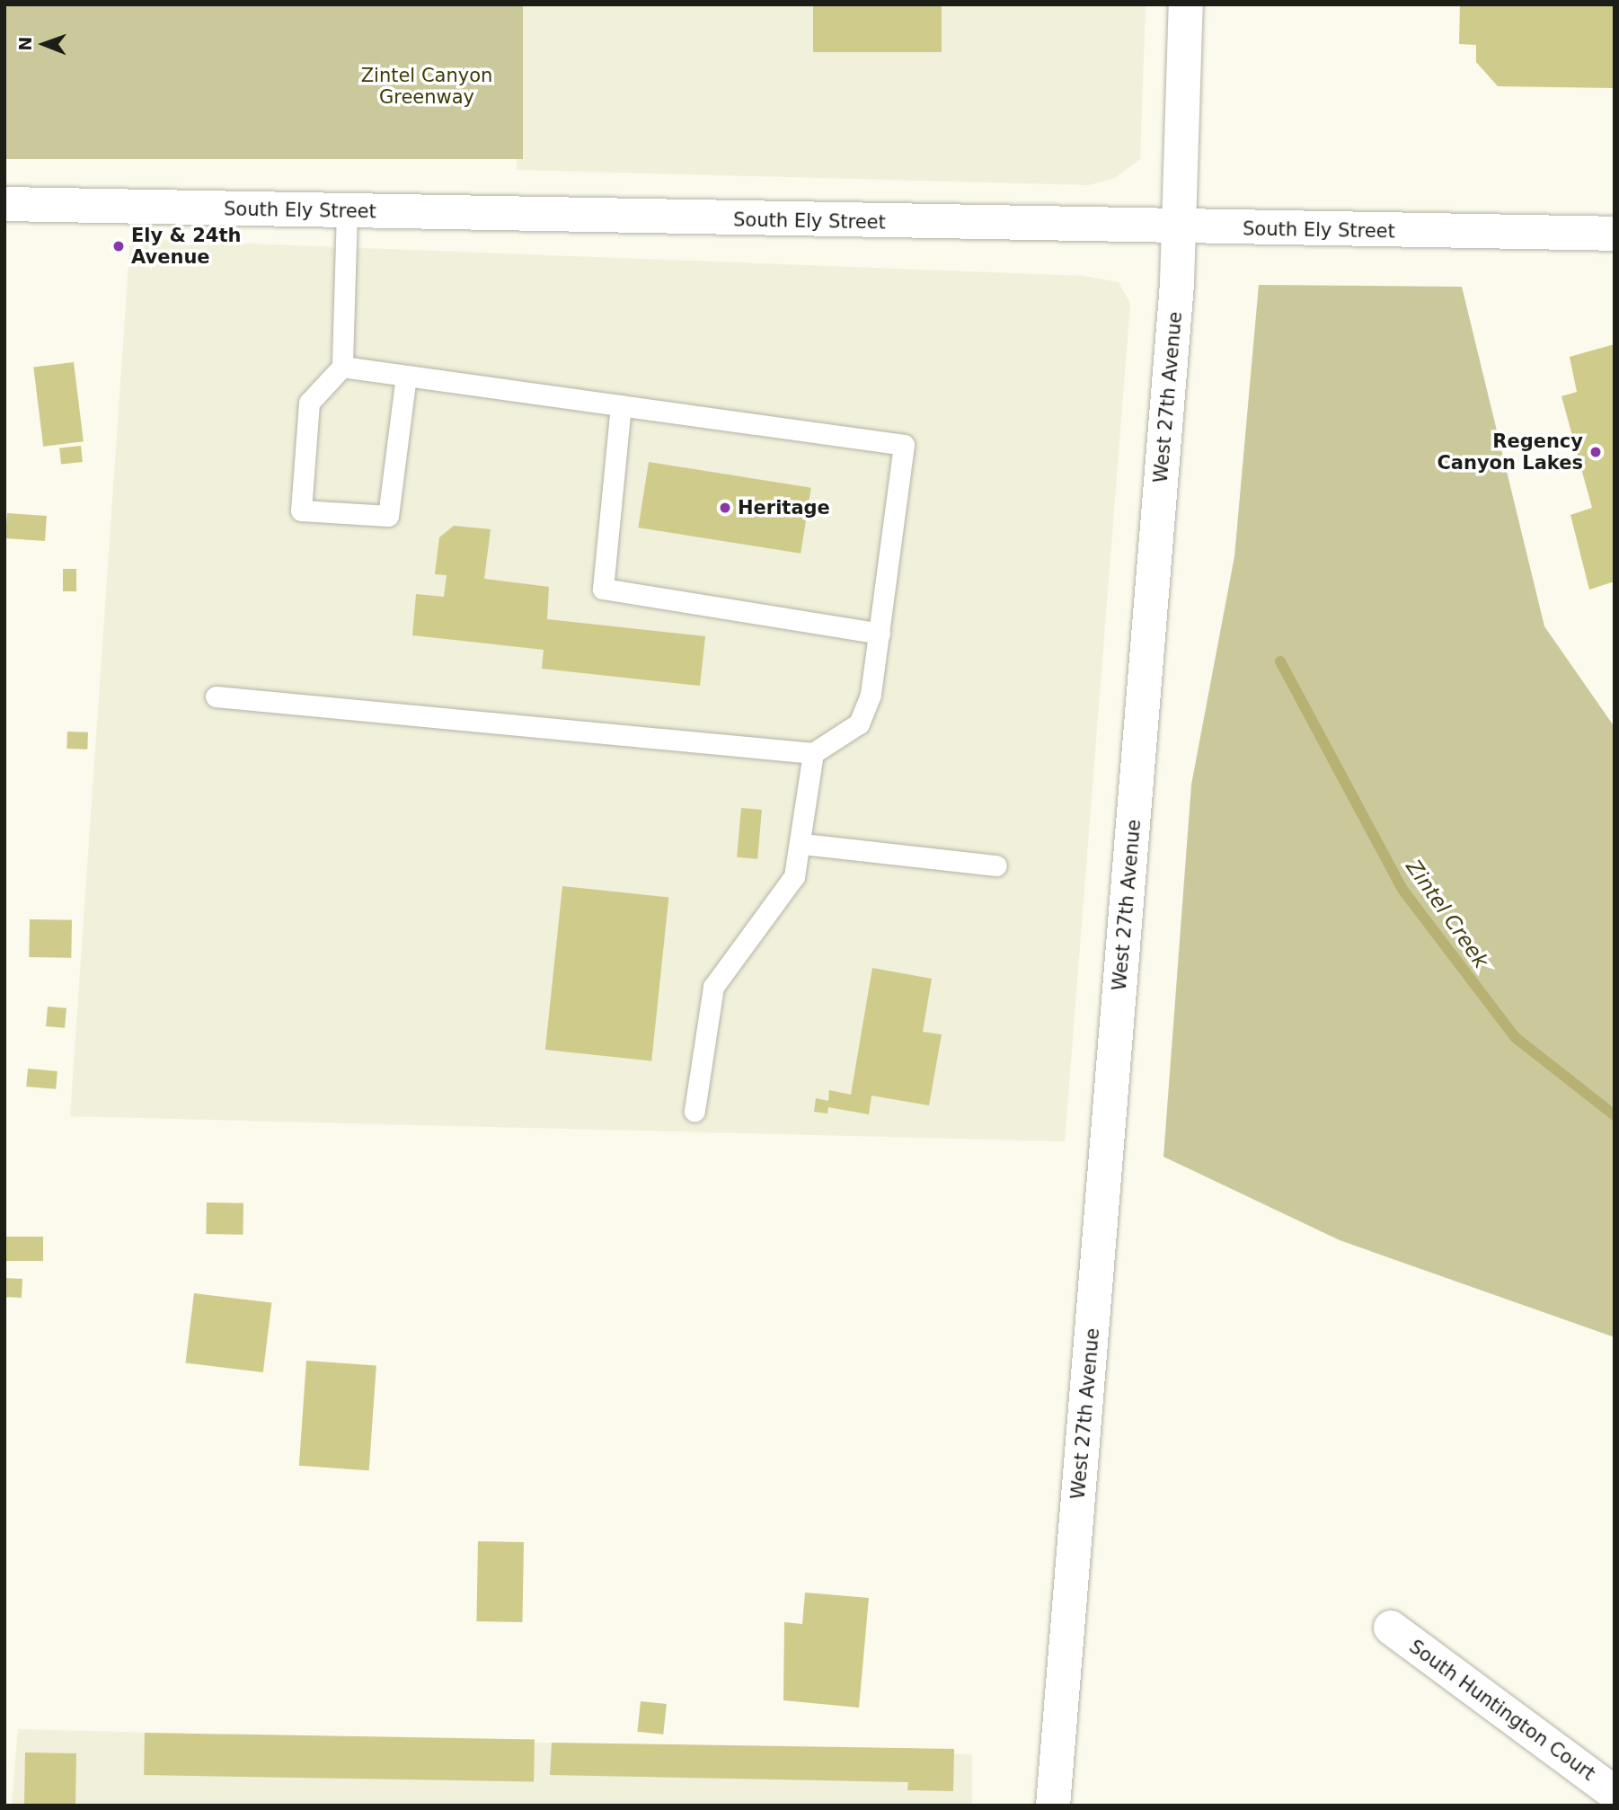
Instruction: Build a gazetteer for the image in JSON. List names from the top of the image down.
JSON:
{
  "streets": {
    "street": ["South Ely Street", "West 27th Avenue", "South Huntington Court"]
  },
  "crossings": [
    ["South Ely Street", "West 27th Avenue"]
  ],
  "water": ["Zintel Creek"],
  "parks": ["Zintel Canyon Greenway"],
  "places": ["Ely & 24th Avenue", "Regency Canyon Lakes", "Heritage"],
  "north": "left"
}
